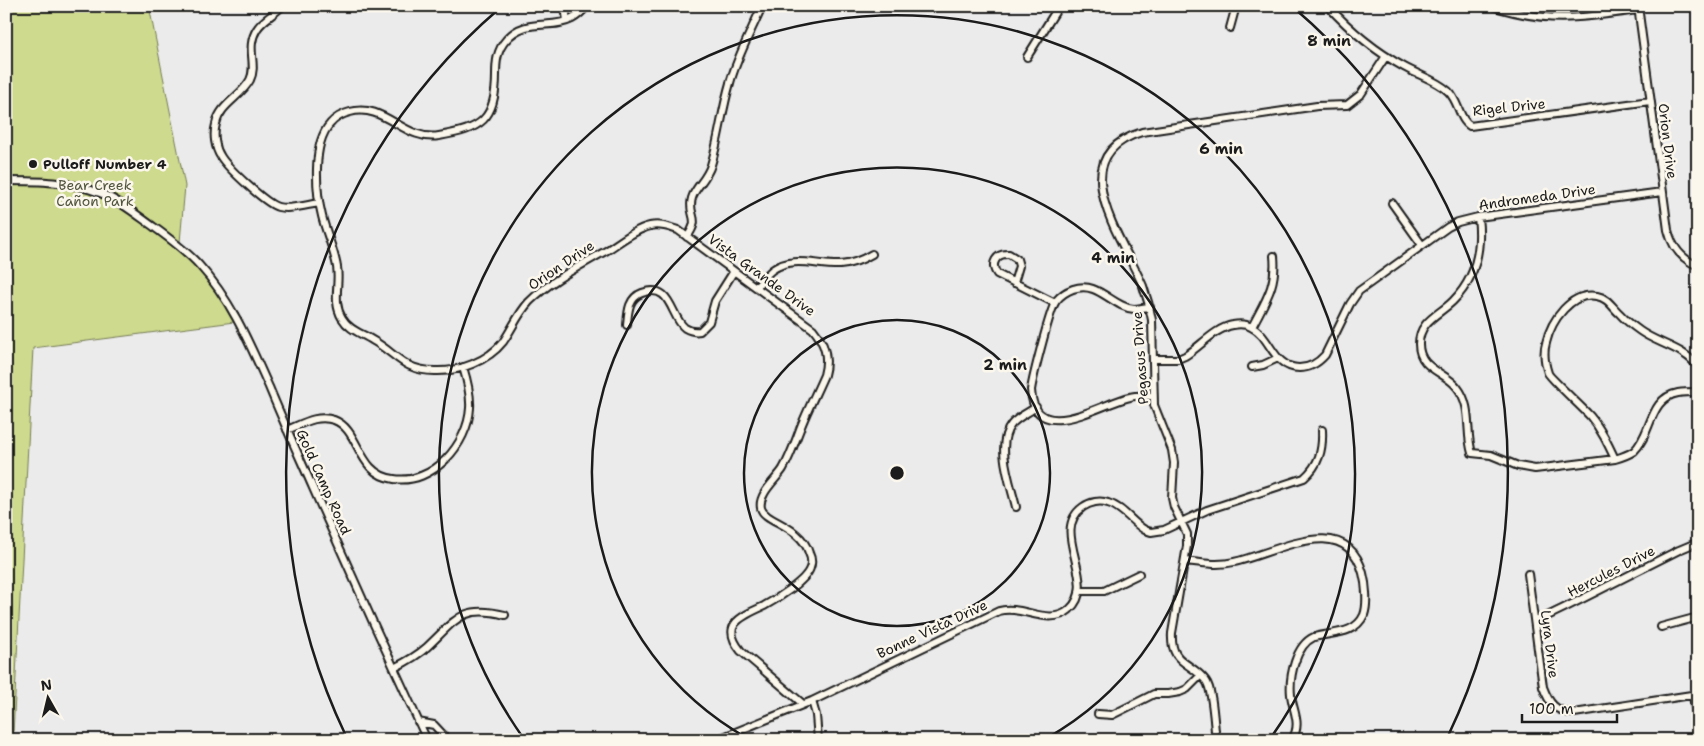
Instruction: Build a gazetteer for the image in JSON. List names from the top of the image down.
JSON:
{
  "streets": {
    "street": [
      "Rigel Drive",
      "Orion Drive",
      "Andromeda Drive",
      "Vista Grande Drive",
      "Pegasus Drive",
      "Gold Camp Road",
      "Hercules Drive",
      "Bonne Vista Drive",
      "Lyra Drive"
    ]
  },
  "crossings": [
    ["Rigel Drive", "Orion Drive"],
    ["Rigel Drive", "Pegasus Drive"],
    ["Orion Drive", "Andromeda Drive"],
    ["Orion Drive", "Vista Grande Drive"],
    ["Vista Grande Drive", "Bonne Vista Drive"],
    ["Hercules Drive", "Lyra Drive"]
  ],
  "parks": ["Bear Creek Cañon Park"],
  "places": ["Pulloff Number 4"],
  "scale_bar": "100 m",
  "north": "top",
  "rings": [
    "8 min",
    "6 min",
    "4 min",
    "2 min"
  ]
}
